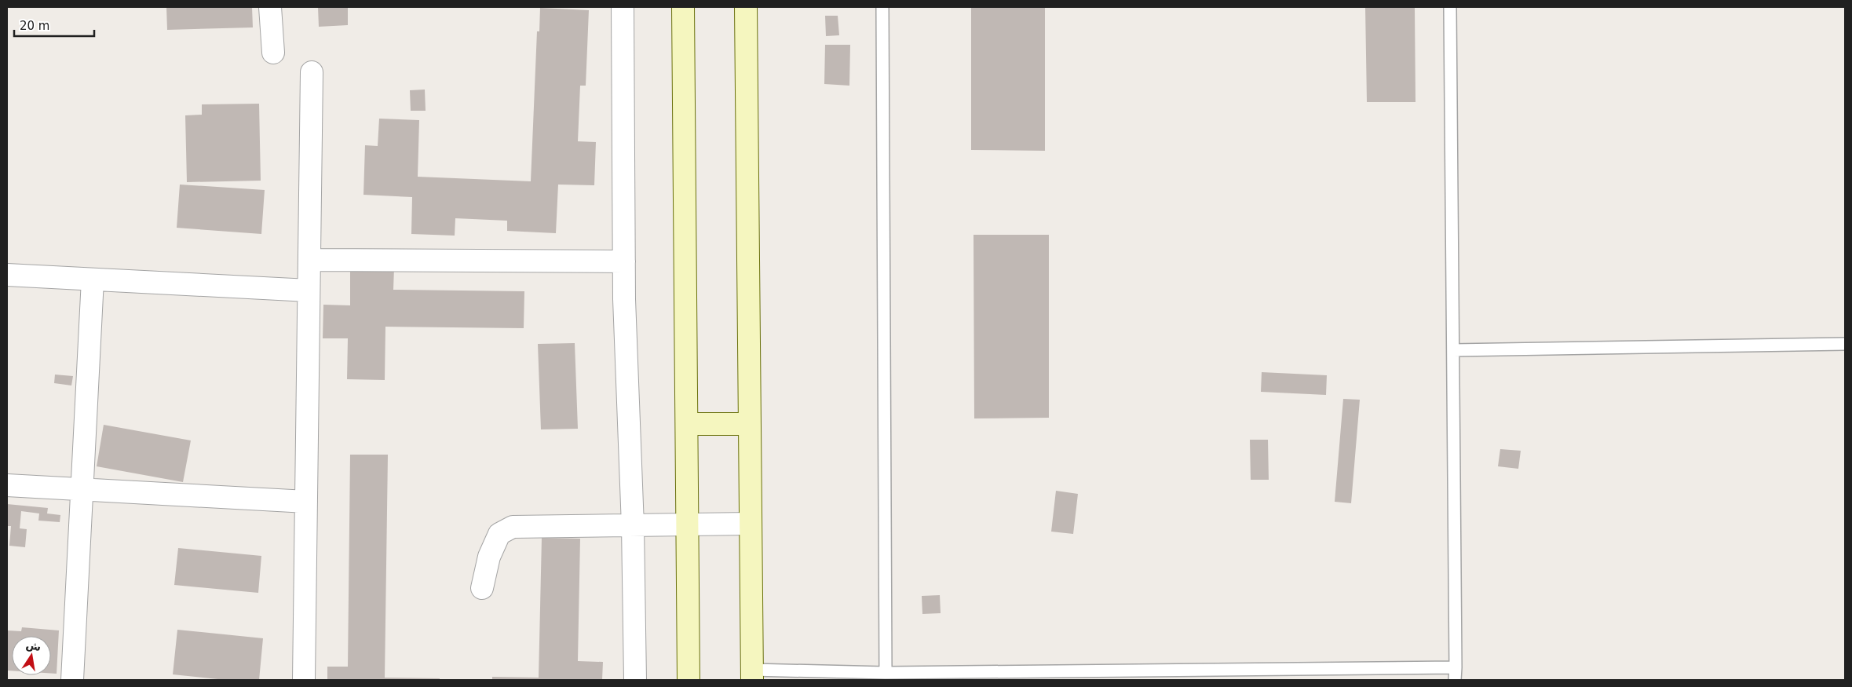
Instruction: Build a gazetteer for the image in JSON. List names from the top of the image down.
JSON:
{
  "scale_bar": "20 m",
  "north": "top"
}
